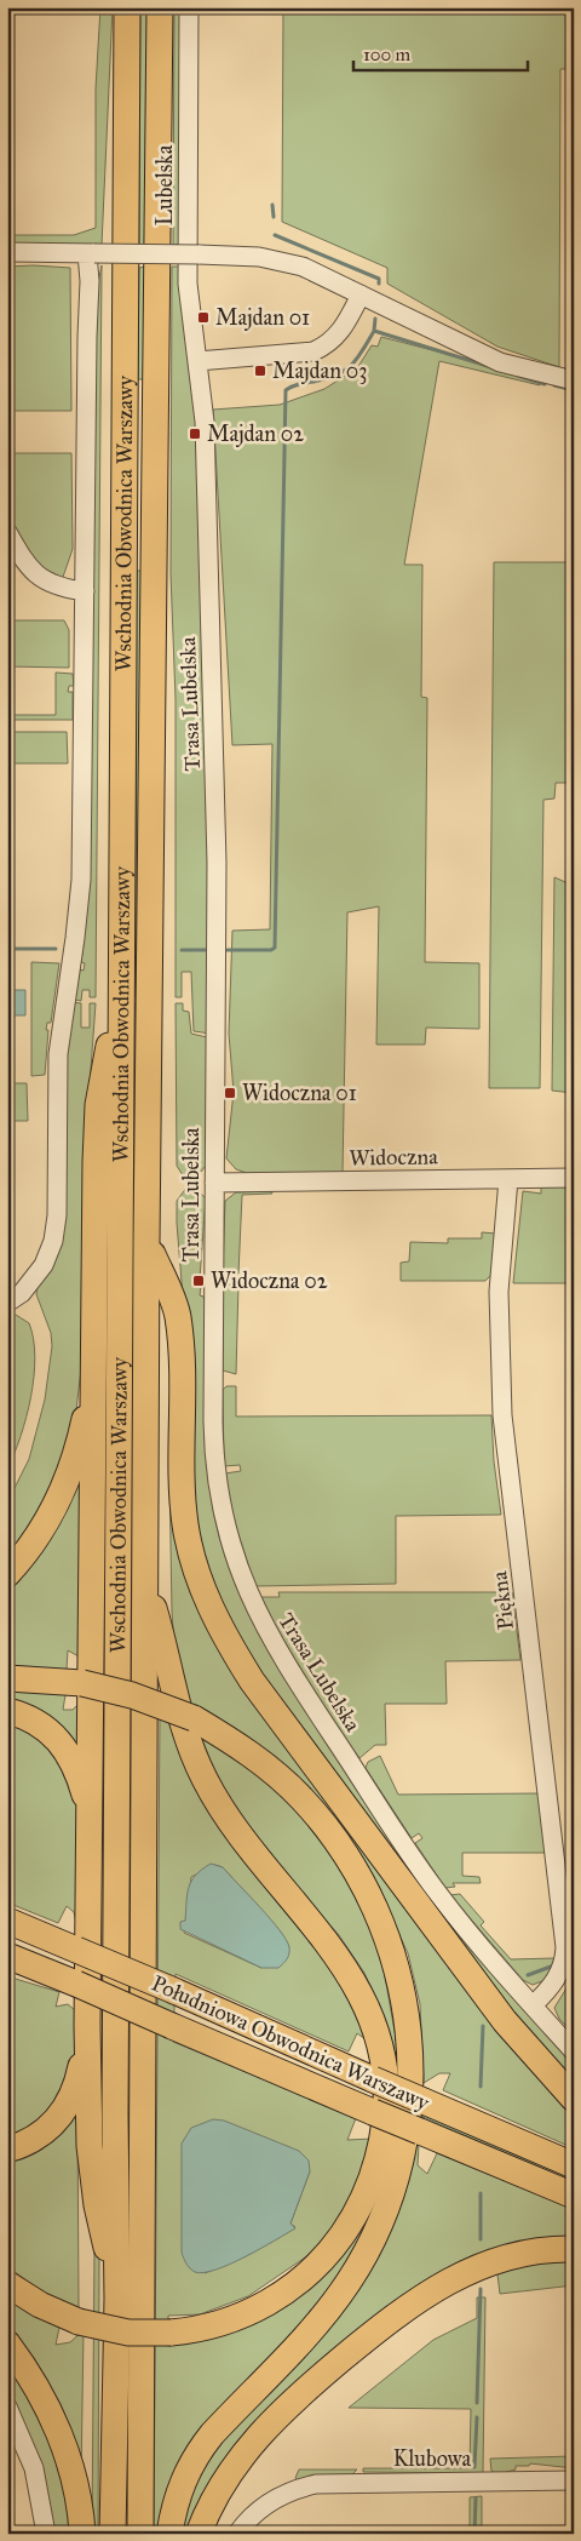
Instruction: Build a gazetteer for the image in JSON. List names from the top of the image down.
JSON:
{
  "streets": {
    "highway": ["Wschodnia Obwodnica Warszawy", "Południowa Obwodnica Warszawy"],
    "street": [
      "Lubelska",
      "Trasa Lubelska",
      "Widoczna",
      "Piękna",
      "Klubowa"
    ]
  },
  "crossings": [
    ["Lubelska", "Trasa Lubelska"],
    ["Trasa Lubelska", "Widoczna"],
    ["Trasa Lubelska", "Piękna"],
    ["Widoczna", "Piękna"]
  ],
  "places": {
    "transit": [
      "Majdan 01",
      "Majdan 03",
      "Majdan 02",
      "Widoczna 01",
      "Widoczna 02"
    ]
  },
  "scale_bar": "100 m"
}
